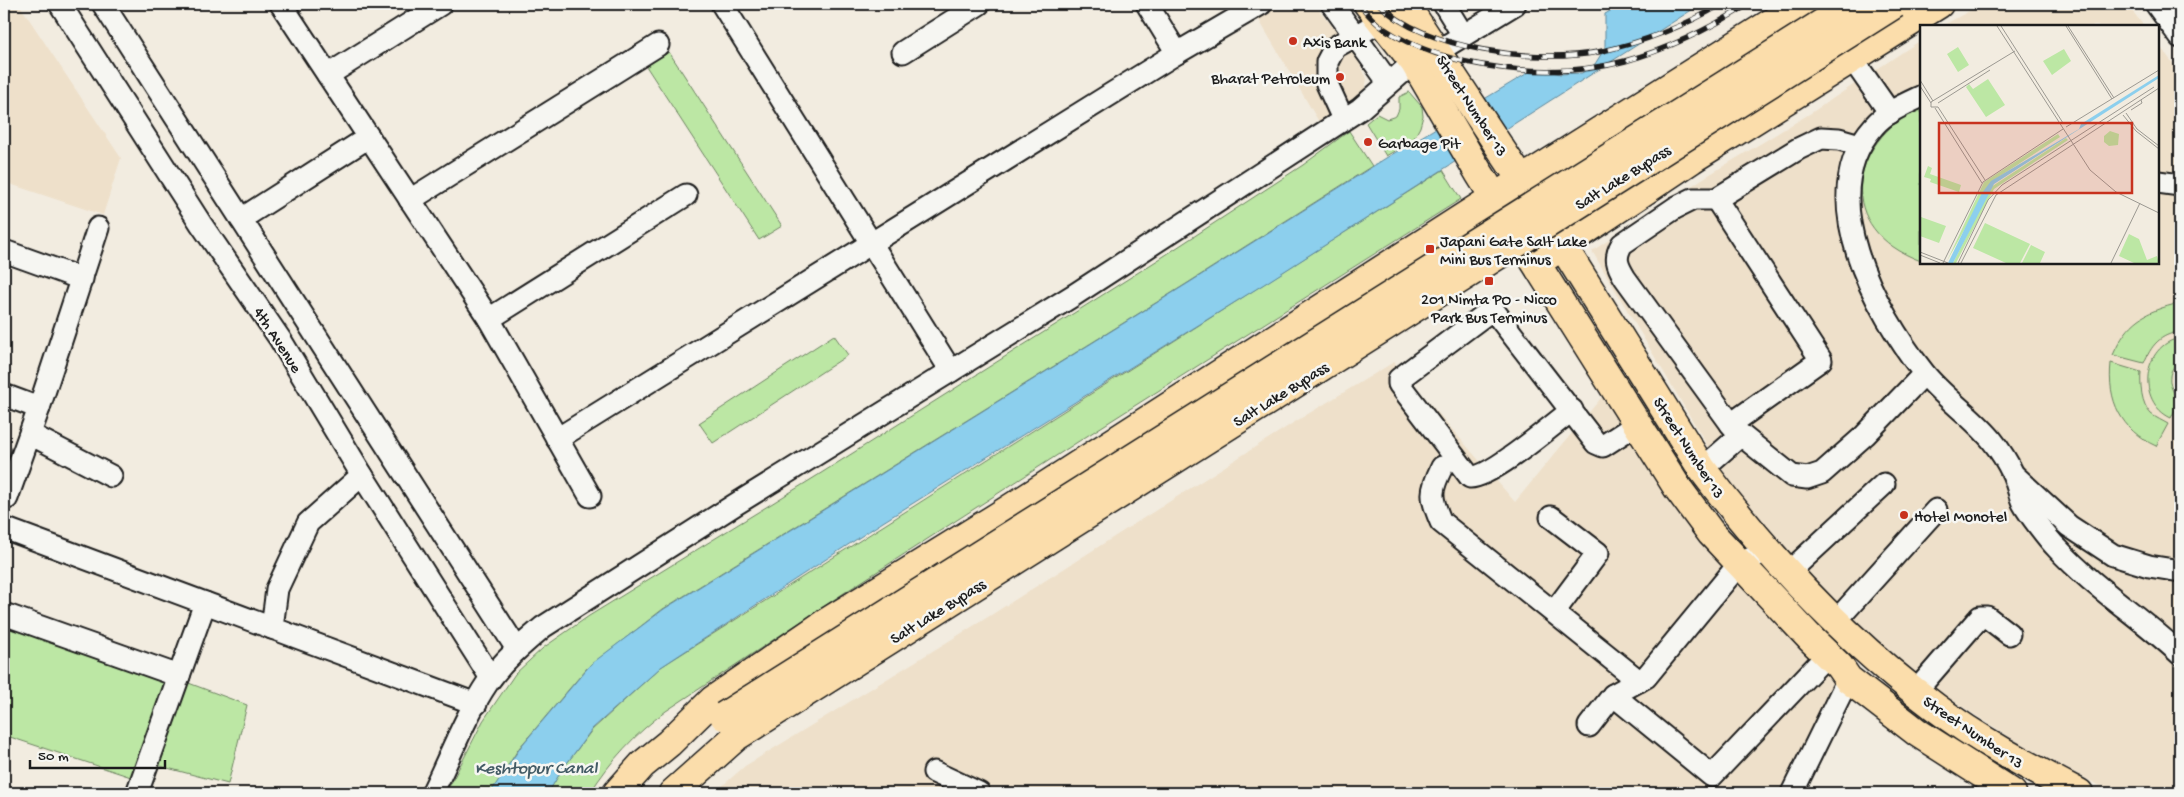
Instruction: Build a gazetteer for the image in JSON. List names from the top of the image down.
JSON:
{
  "streets": {
    "main road": ["Street Number 13", "Salt Lake Bypass"],
    "street": ["4th Avenue"]
  },
  "water": ["Keshtopur Canal"],
  "places": {
    "other": [
      "Axis Bank",
      "Bharat Petroleum",
      "Garbage Pit",
      "Hotel Monotel"
    ],
    "transit": ["Japani Gate Salt Lake Mini Bus Terminus", "201 Nimta PO - Nicco Park Bus Terminus"]
  },
  "scale_bar": "50 m"
}
